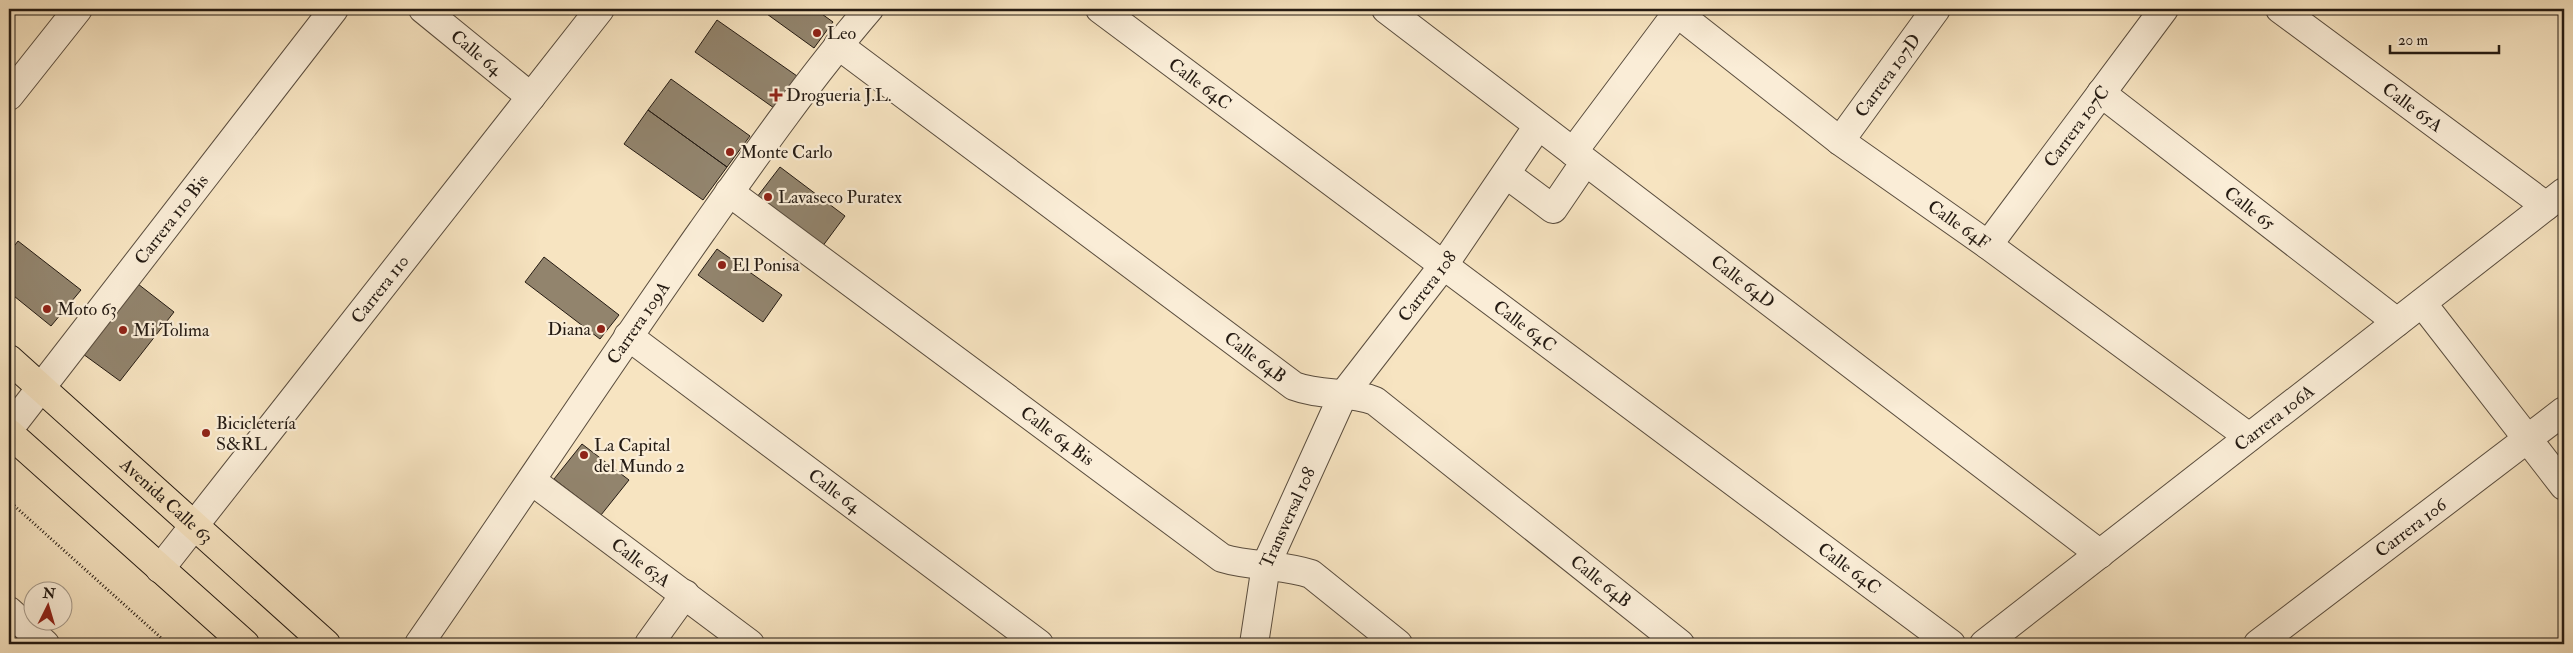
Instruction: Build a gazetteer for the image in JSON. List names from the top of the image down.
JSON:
{
  "streets": {
    "main road": ["Avenida Calle 63"],
    "street": [
      "Calle 64",
      "Carrera 107D",
      "Calle 64C",
      "Calle 65A",
      "Carrera 107C",
      "Calle 65",
      "Carrera 110 Bis",
      "Calle 64F",
      "Calle 64D",
      "Carrera 108",
      "Carrera 110",
      "Carrera 109A",
      "Calle 64B",
      "Carrera 106A",
      "Calle 64 Bis",
      "Transversal 108",
      "Carrera 106",
      "Calle 63A"
    ]
  },
  "crossings": [
    ["Calle 64", "Carrera 110"],
    ["Calle 64", "Carrera 109A"],
    ["Carrera 107D", "Calle 64F"],
    ["Calle 64C", "Carrera 108"],
    ["Calle 65A", "Carrera 106A"],
    ["Carrera 107C", "Calle 65"],
    ["Carrera 107C", "Calle 64F"],
    ["Calle 65", "Carrera 106A"],
    ["Carrera 110 Bis", "Avenida Calle 63"],
    ["Calle 64F", "Carrera 106A"],
    ["Calle 64D", "Carrera 108"],
    ["Calle 64D", "Carrera 106A"],
    ["Carrera 108", "Calle 64B"],
    ["Carrera 108", "Transversal 108"],
    ["Carrera 110", "Avenida Calle 63"],
    ["Carrera 109A", "Calle 64B"],
    ["Carrera 109A", "Calle 64 Bis"],
    ["Carrera 109A", "Calle 63A"],
    ["Calle 64B", "Transversal 108"],
    ["Calle 64 Bis", "Transversal 108"]
  ],
  "places": {
    "other": [
      "Leo",
      "Monte Carlo",
      "Lavaseco Puratex",
      "El Ponisa",
      "Moto 63",
      "Diana",
      "Mi Tolima",
      "Bicicletería S&RL",
      "La Capital del Mundo 2"
    ],
    "health": ["Drogueria J.L."]
  },
  "scale_bar": "20 m",
  "north": "top"
}
